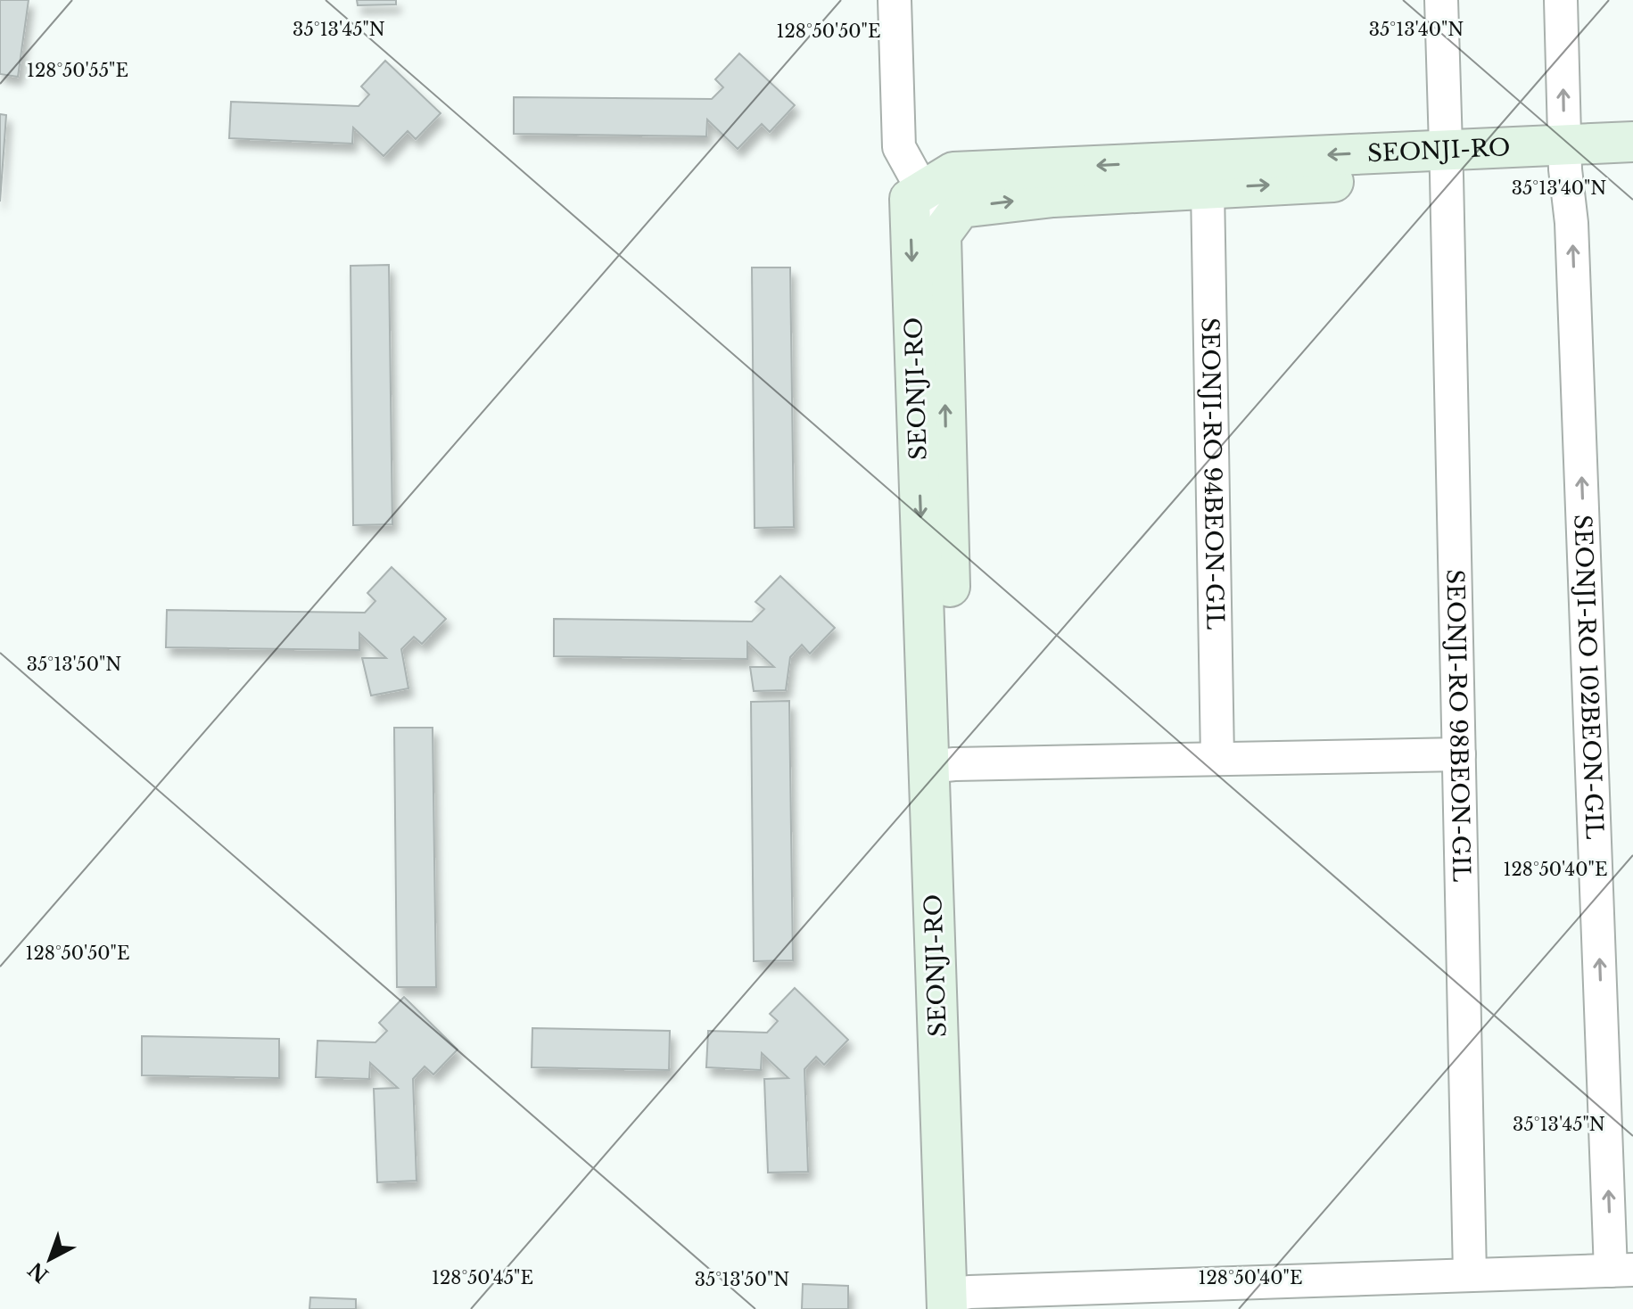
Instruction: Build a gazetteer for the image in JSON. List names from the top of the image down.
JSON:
{
  "streets": {
    "street": [
      "SEONJI-RO",
      "SEONJI-RO 94BEON-GIL",
      "SEONJI-RO 102BEON-GIL",
      "SEONJI-RO 98BEON-GIL"
    ]
  },
  "crossings": [
    ["SEONJI-RO", "SEONJI-RO 94BEON-GIL"],
    ["SEONJI-RO", "SEONJI-RO 102BEON-GIL"],
    ["SEONJI-RO", "SEONJI-RO 98BEON-GIL"]
  ],
  "one_way": ["SEONJI-RO 102BEON-GIL"],
  "north": "bottom left",
  "coordinates": [
    "35°13'45\"N",
    "35°13'40\"N",
    "128°50'50\"E",
    "128°50'55\"E",
    "35°13'50\"N",
    "128°50'40\"E",
    "128°50'45\"E"
  ]
}
